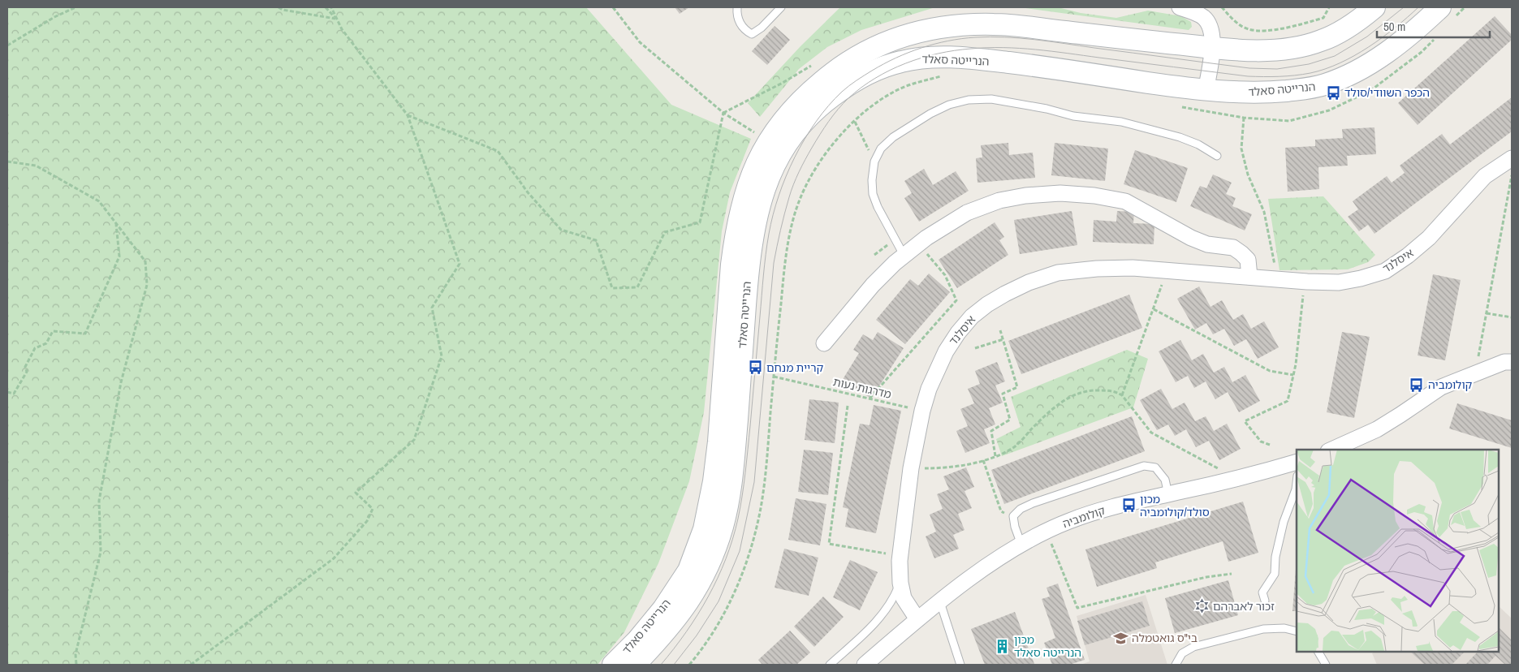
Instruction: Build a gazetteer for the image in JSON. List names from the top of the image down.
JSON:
{
  "streets": {
    "main road": ["הנרייטה סאלד"],
    "street": ["איסלנד", "קולומביה"],
    "path": ["מדרגות נעות"]
  },
  "crossings": [
    ["איסלנד", "מדרגות נעות"],
    ["איסלנד", "קולומביה"]
  ],
  "places": {
    "bus stop": [
      "הכפר השוודי/סולד",
      "קריית מנחם",
      "קולומביה",
      "מכון סולד/קולומביה"
    ],
    "synagogue": ["זכור לאברהם"],
    "school or university": ["בי\"ס גואטמלה"],
    "building": ["מכון הנרייטה סאלד"]
  },
  "scale_bar": "50 m"
}
